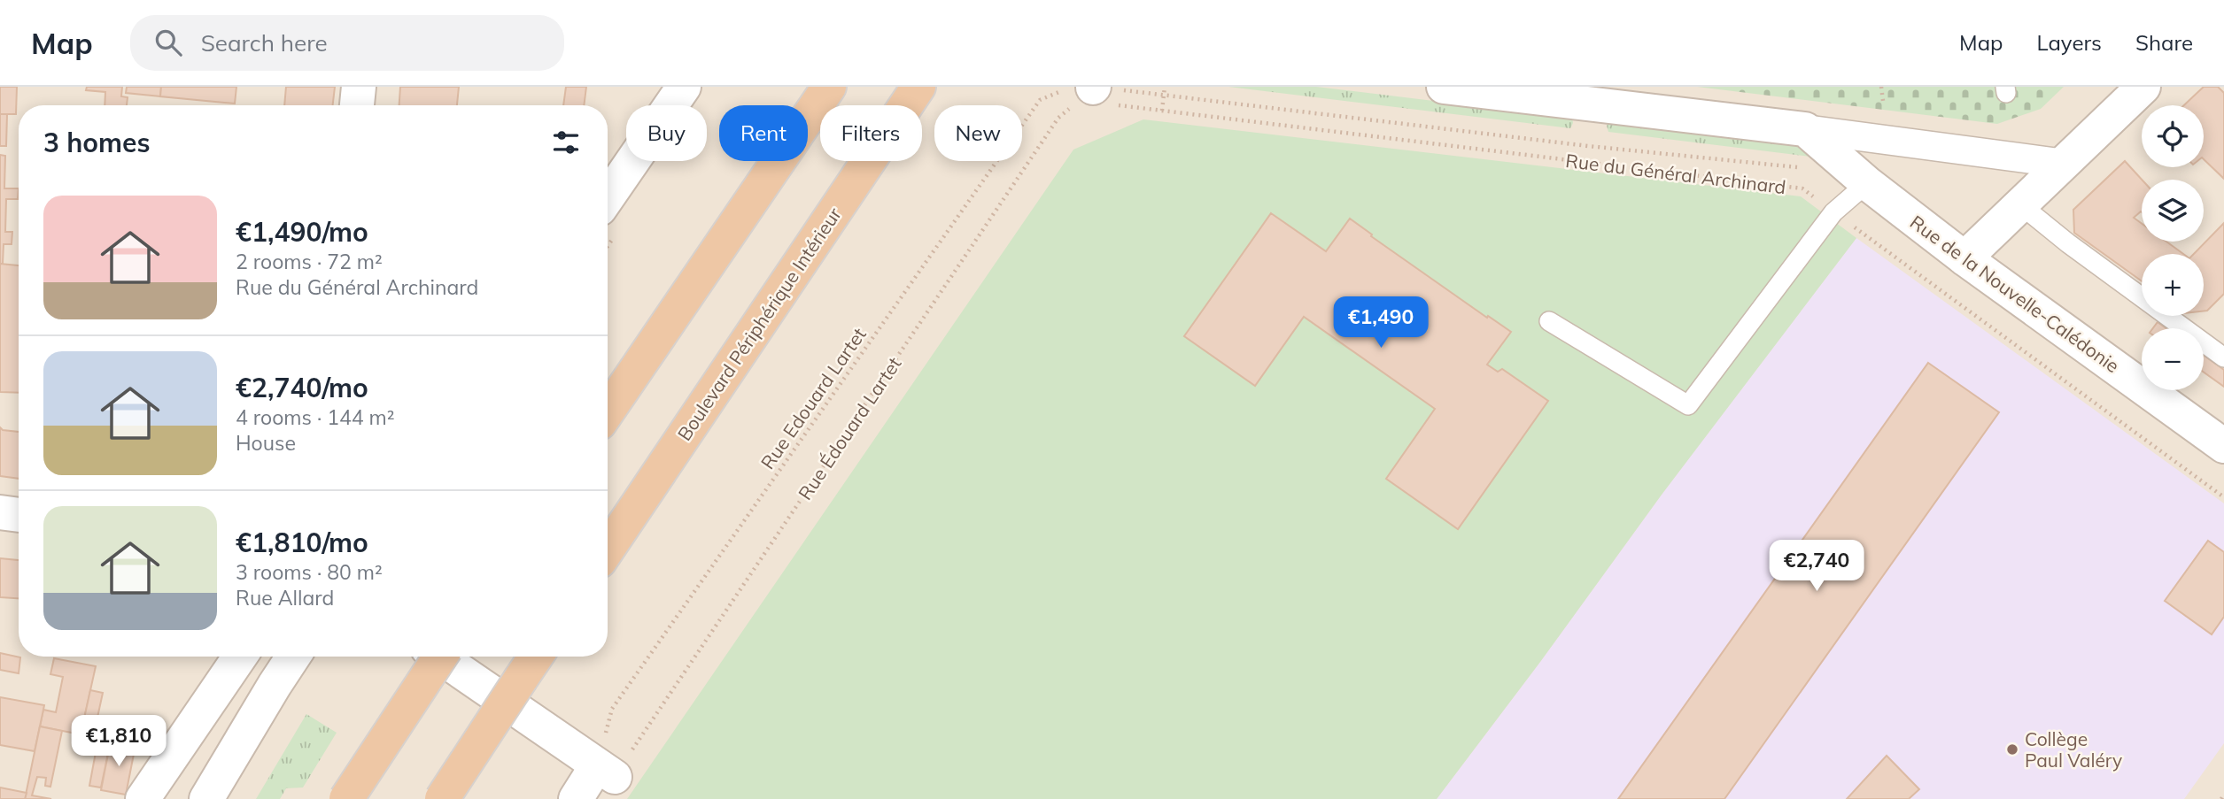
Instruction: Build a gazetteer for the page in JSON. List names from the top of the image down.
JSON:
{
  "streets": {
    "highway": ["Boulevard Périphérique Intérieur"],
    "street": ["Rue de la Nouvelle-Calédonie"],
    "path": ["Rue du Général Archinard", "Rue Edouard Lartet", "Rue Édouard Lartet"]
  },
  "crossings": [
    ["Rue du Général Archinard", "Rue Edouard Lartet"],
    ["Rue du Général Archinard", "Rue Édouard Lartet"],
    ["Rue Edouard Lartet", "Rue Édouard Lartet"]
  ],
  "places": ["Collège Paul Valéry"],
  "page": {
    "header": "Map",
    "search": "Search here",
    "nav": ["Map", "Layers", "Share"],
    "map_buttons": ["+", "−"],
    "chip": [
      "Buy",
      "Rent",
      "Filters",
      "New"
    ],
    "heading": "3 homes",
    "list": [
      {
        "name": "€1,490/mo",
        "note": "2 rooms · 72 m² · Rue du Général Archinard"
      },
      {
        "name": "€2,740/mo",
        "note": "4 rooms · 144 m² · House"
      },
      {
        "name": "€1,810/mo",
        "note": "3 rooms · 80 m² · Rue Allard"
      }
    ],
    "price": ["€1,490", "€2,740", "€1,810"]
  }
}
